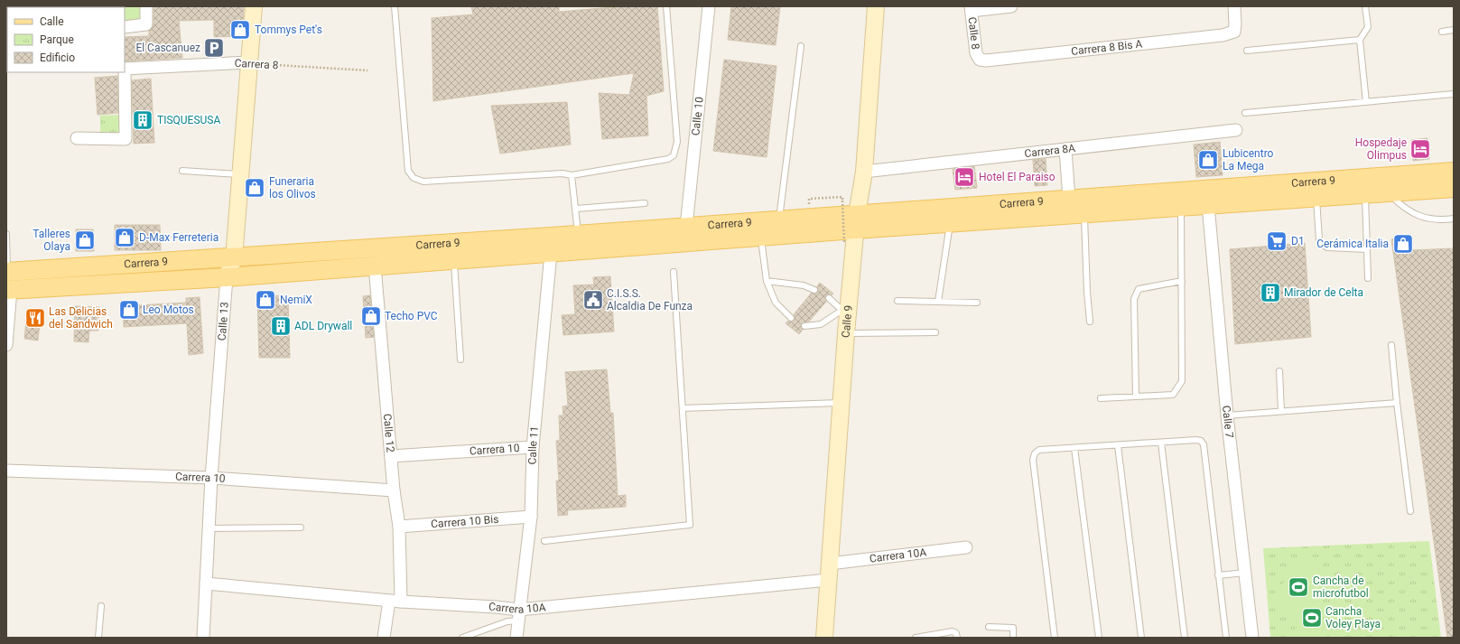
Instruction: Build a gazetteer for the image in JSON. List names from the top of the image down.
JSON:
{
  "streets": {
    "main road": ["Carrera 9", "Calle 13", "Calle 9"],
    "street": [
      "Calle 8",
      "Carrera 8 Bis A",
      "Carrera 8",
      "Calle 10",
      "Carrera 8A",
      "Calle 7",
      "Calle 12",
      "Calle 11",
      "Carrera 10",
      "Carrera 10 Bis",
      "Carrera 10A"
    ]
  },
  "crossings": [
    ["Calle 8", "Carrera 8 Bis A"],
    ["Carrera 8", "Calle 13"],
    ["Calle 10", "Carrera 9"],
    ["Carrera 8A", "Calle 9"],
    ["Carrera 9", "Calle 13"],
    ["Carrera 9", "Calle 9"],
    ["Carrera 9", "Calle 7"],
    ["Carrera 9", "Calle 12"],
    ["Carrera 9", "Calle 11"],
    ["Calle 13", "Carrera 10"],
    ["Calle 13", "Carrera 10A"],
    ["Calle 9", "Carrera 10A"],
    ["Calle 12", "Carrera 10"],
    ["Calle 12", "Carrera 10 Bis"],
    ["Calle 12", "Carrera 10A"],
    ["Calle 11", "Carrera 10"],
    ["Calle 11", "Carrera 10 Bis"],
    ["Calle 11", "Carrera 10A"]
  ],
  "places": {
    "shop": [
      "Tommys Pet's",
      "Lubicentro La Mega",
      "Funeraria los Olivos",
      "D-Max Ferreteria",
      "Talleres Olaya",
      "Cerámica Italia",
      "NemiX",
      "Leo Motos",
      "Techo PVC"
    ],
    "parking": ["El Cascanuez"],
    "building": ["TISQUESUSA", "Mirador de Celta", "ADL Drywall"],
    "hotel": ["Hospedaje Olimpus", "Hotel El Paraiso"],
    "supermarket": ["D1"],
    "public building": ["C.I.S.S. Alcaldia De Funza"],
    "restaurant": ["Las Delicias del Sandwich"],
    "sports": ["Cancha de microfutbol", "Cancha Voley Playa"]
  },
  "legend": ["Calle", "Parque", "Edificio"]
}
